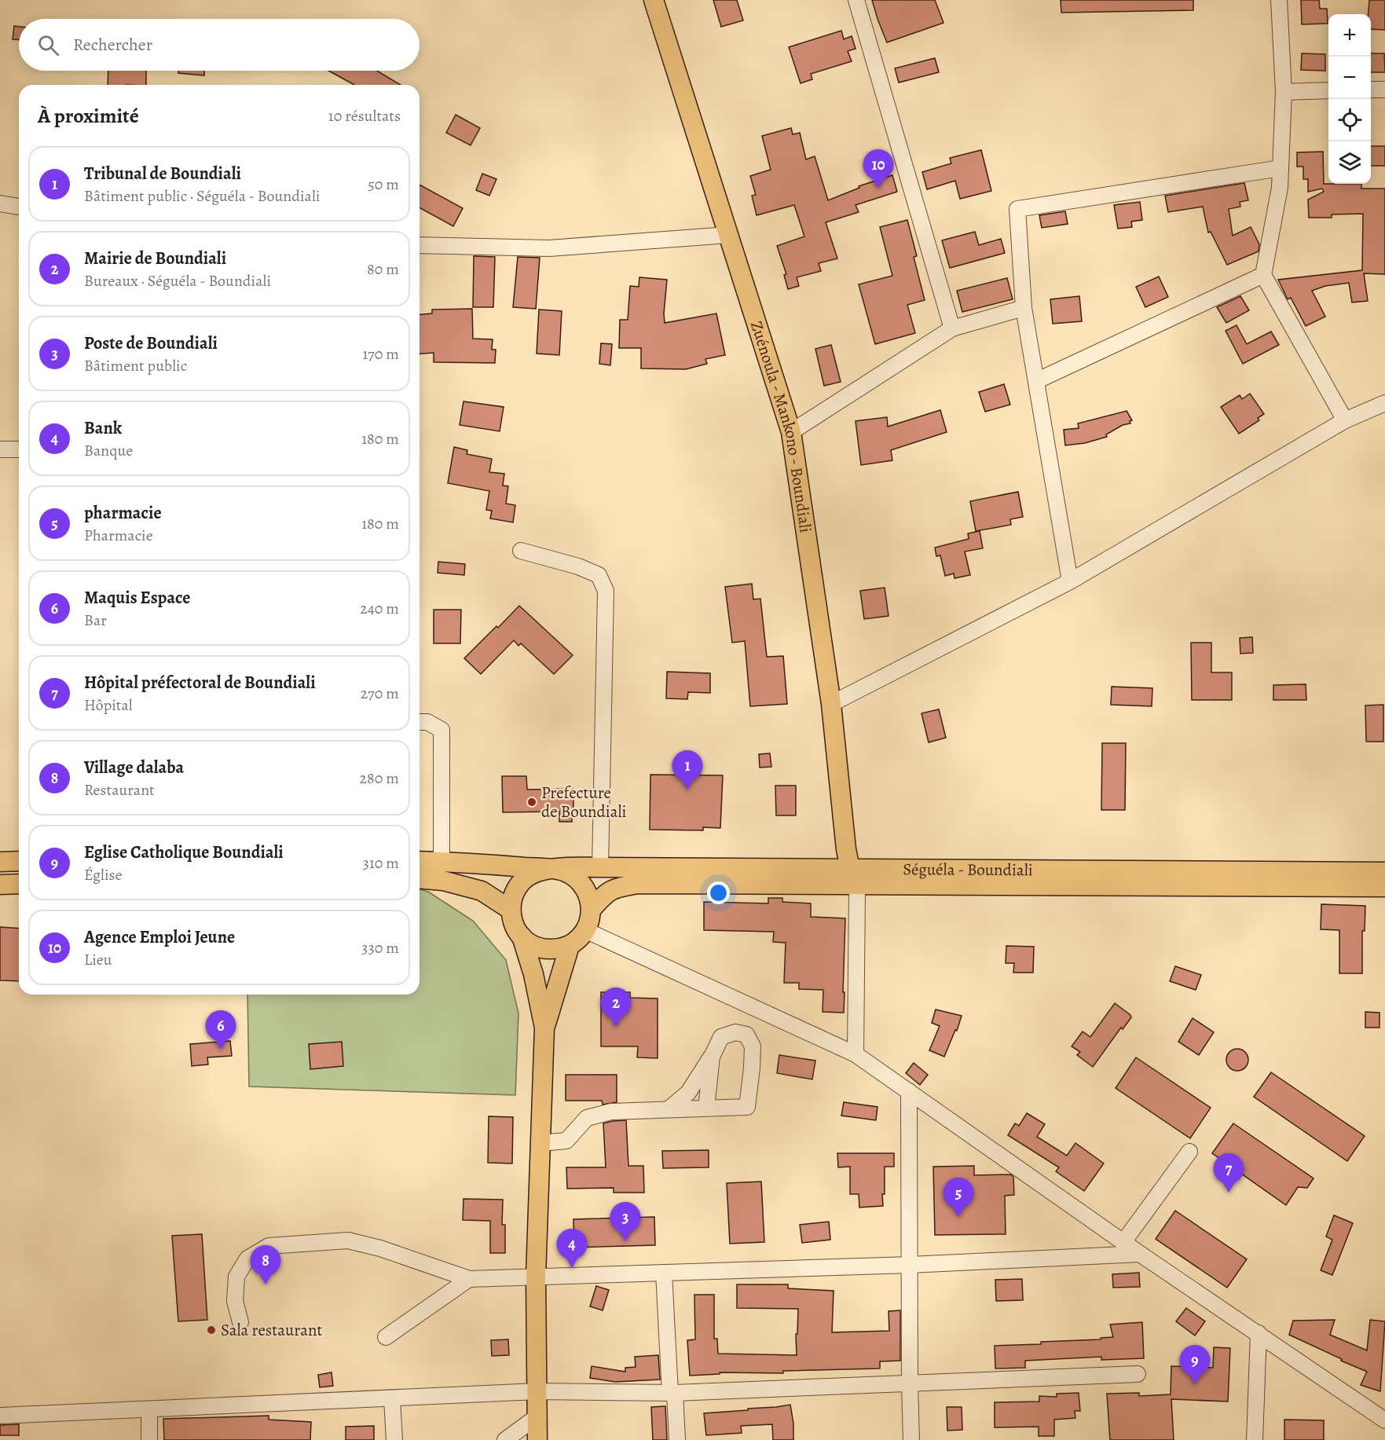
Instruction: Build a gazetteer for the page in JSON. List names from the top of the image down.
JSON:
{
  "streets": {
    "main road": ["Zuénoula - Mankono - Boundiali", "Séguéla - Boundiali"]
  },
  "crossings": [
    ["Zuénoula - Mankono - Boundiali", "Séguéla - Boundiali"]
  ],
  "places": ["Prefecture de Boundiali", "Sala restaurant"],
  "page": {
    "map_buttons": ["+", "−"],
    "search": "Rechercher",
    "heading": ["À proximité", "10 résultats"],
    "list": [
      {
        "mark": "1",
        "name": "Tribunal de Boundiali",
        "note": "Bâtiment public · Séguéla - Boundiali",
        "value": "50 m"
      },
      {
        "mark": "2",
        "name": "Mairie de Boundiali",
        "note": "Bureaux · Séguéla - Boundiali",
        "value": "80 m"
      },
      {
        "mark": "3",
        "name": "Poste de Boundiali",
        "note": "Bâtiment public",
        "value": "170 m"
      },
      {
        "mark": "4",
        "name": "Bank",
        "note": "Banque",
        "value": "180 m"
      },
      {
        "mark": "5",
        "name": "pharmacie",
        "note": "Pharmacie",
        "value": "180 m"
      },
      {
        "mark": "6",
        "name": "Maquis Espace",
        "note": "Bar",
        "value": "240 m"
      },
      {
        "mark": "7",
        "name": "Hôpital préfectoral de Boundiali",
        "note": "Hôpital",
        "value": "270 m"
      },
      {
        "mark": "8",
        "name": "Village dalaba",
        "note": "Restaurant",
        "value": "280 m"
      },
      {
        "mark": "9",
        "name": "Eglise Catholique Boundiali",
        "note": "Église",
        "value": "310 m"
      },
      {
        "mark": "10",
        "name": "Agence Emploi Jeune",
        "note": "Lieu",
        "value": "330 m"
      }
    ],
    "pins": [
      "10",
      "1",
      "2",
      "6",
      "7",
      "5",
      "3",
      "4",
      "8",
      "9"
    ]
  }
}
